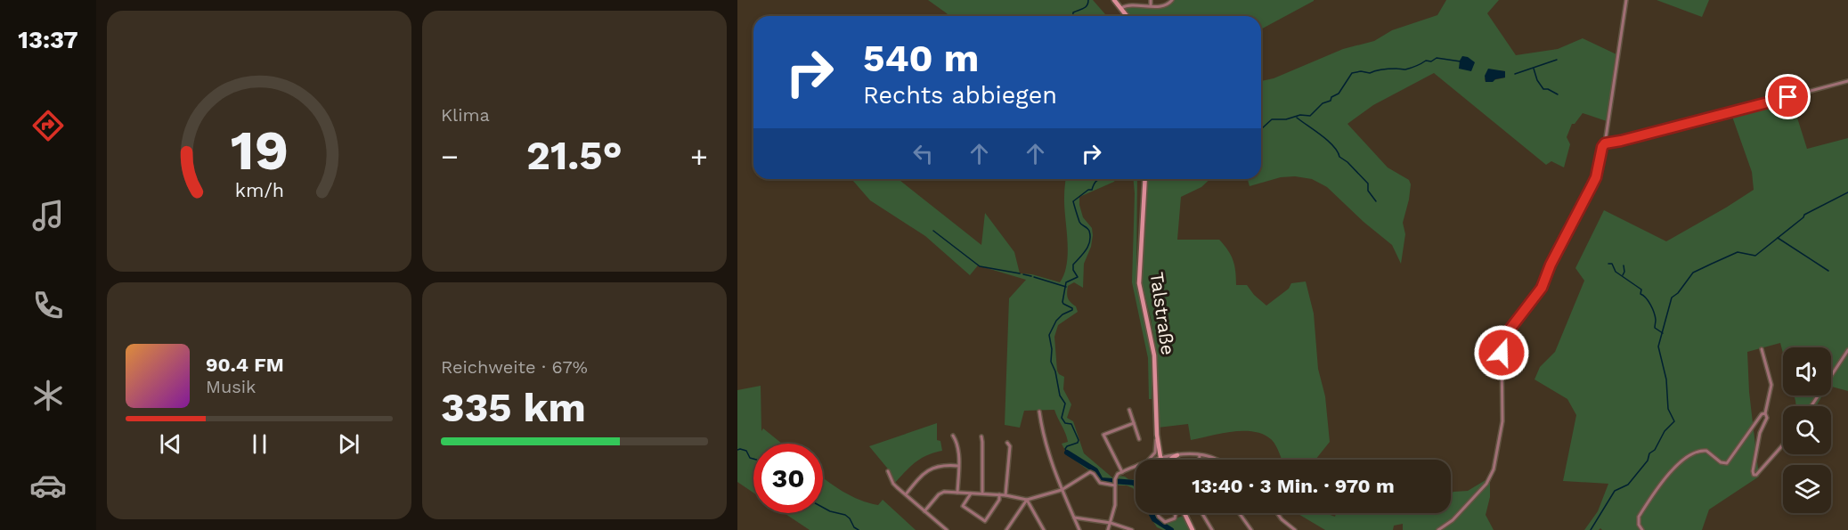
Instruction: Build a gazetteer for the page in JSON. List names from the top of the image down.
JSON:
{
  "streets": {
    "main road": ["Talstraße"]
  },
  "page": {
    "tabs": "13:37",
    "tile": [
      "Klima",
      ["Reichweite · 67%", "335 km"]
    ],
    "turn": ["540 m", "Rechts abbiegen"],
    "heat": ["−", "21.5°", "+"],
    "song": ["90.4 FM", "Musik"],
    "limit": "30",
    "trip": "13:40 · 3 Min. · 970 m",
    "gauge": ["19", "km/h"]
  }
}
